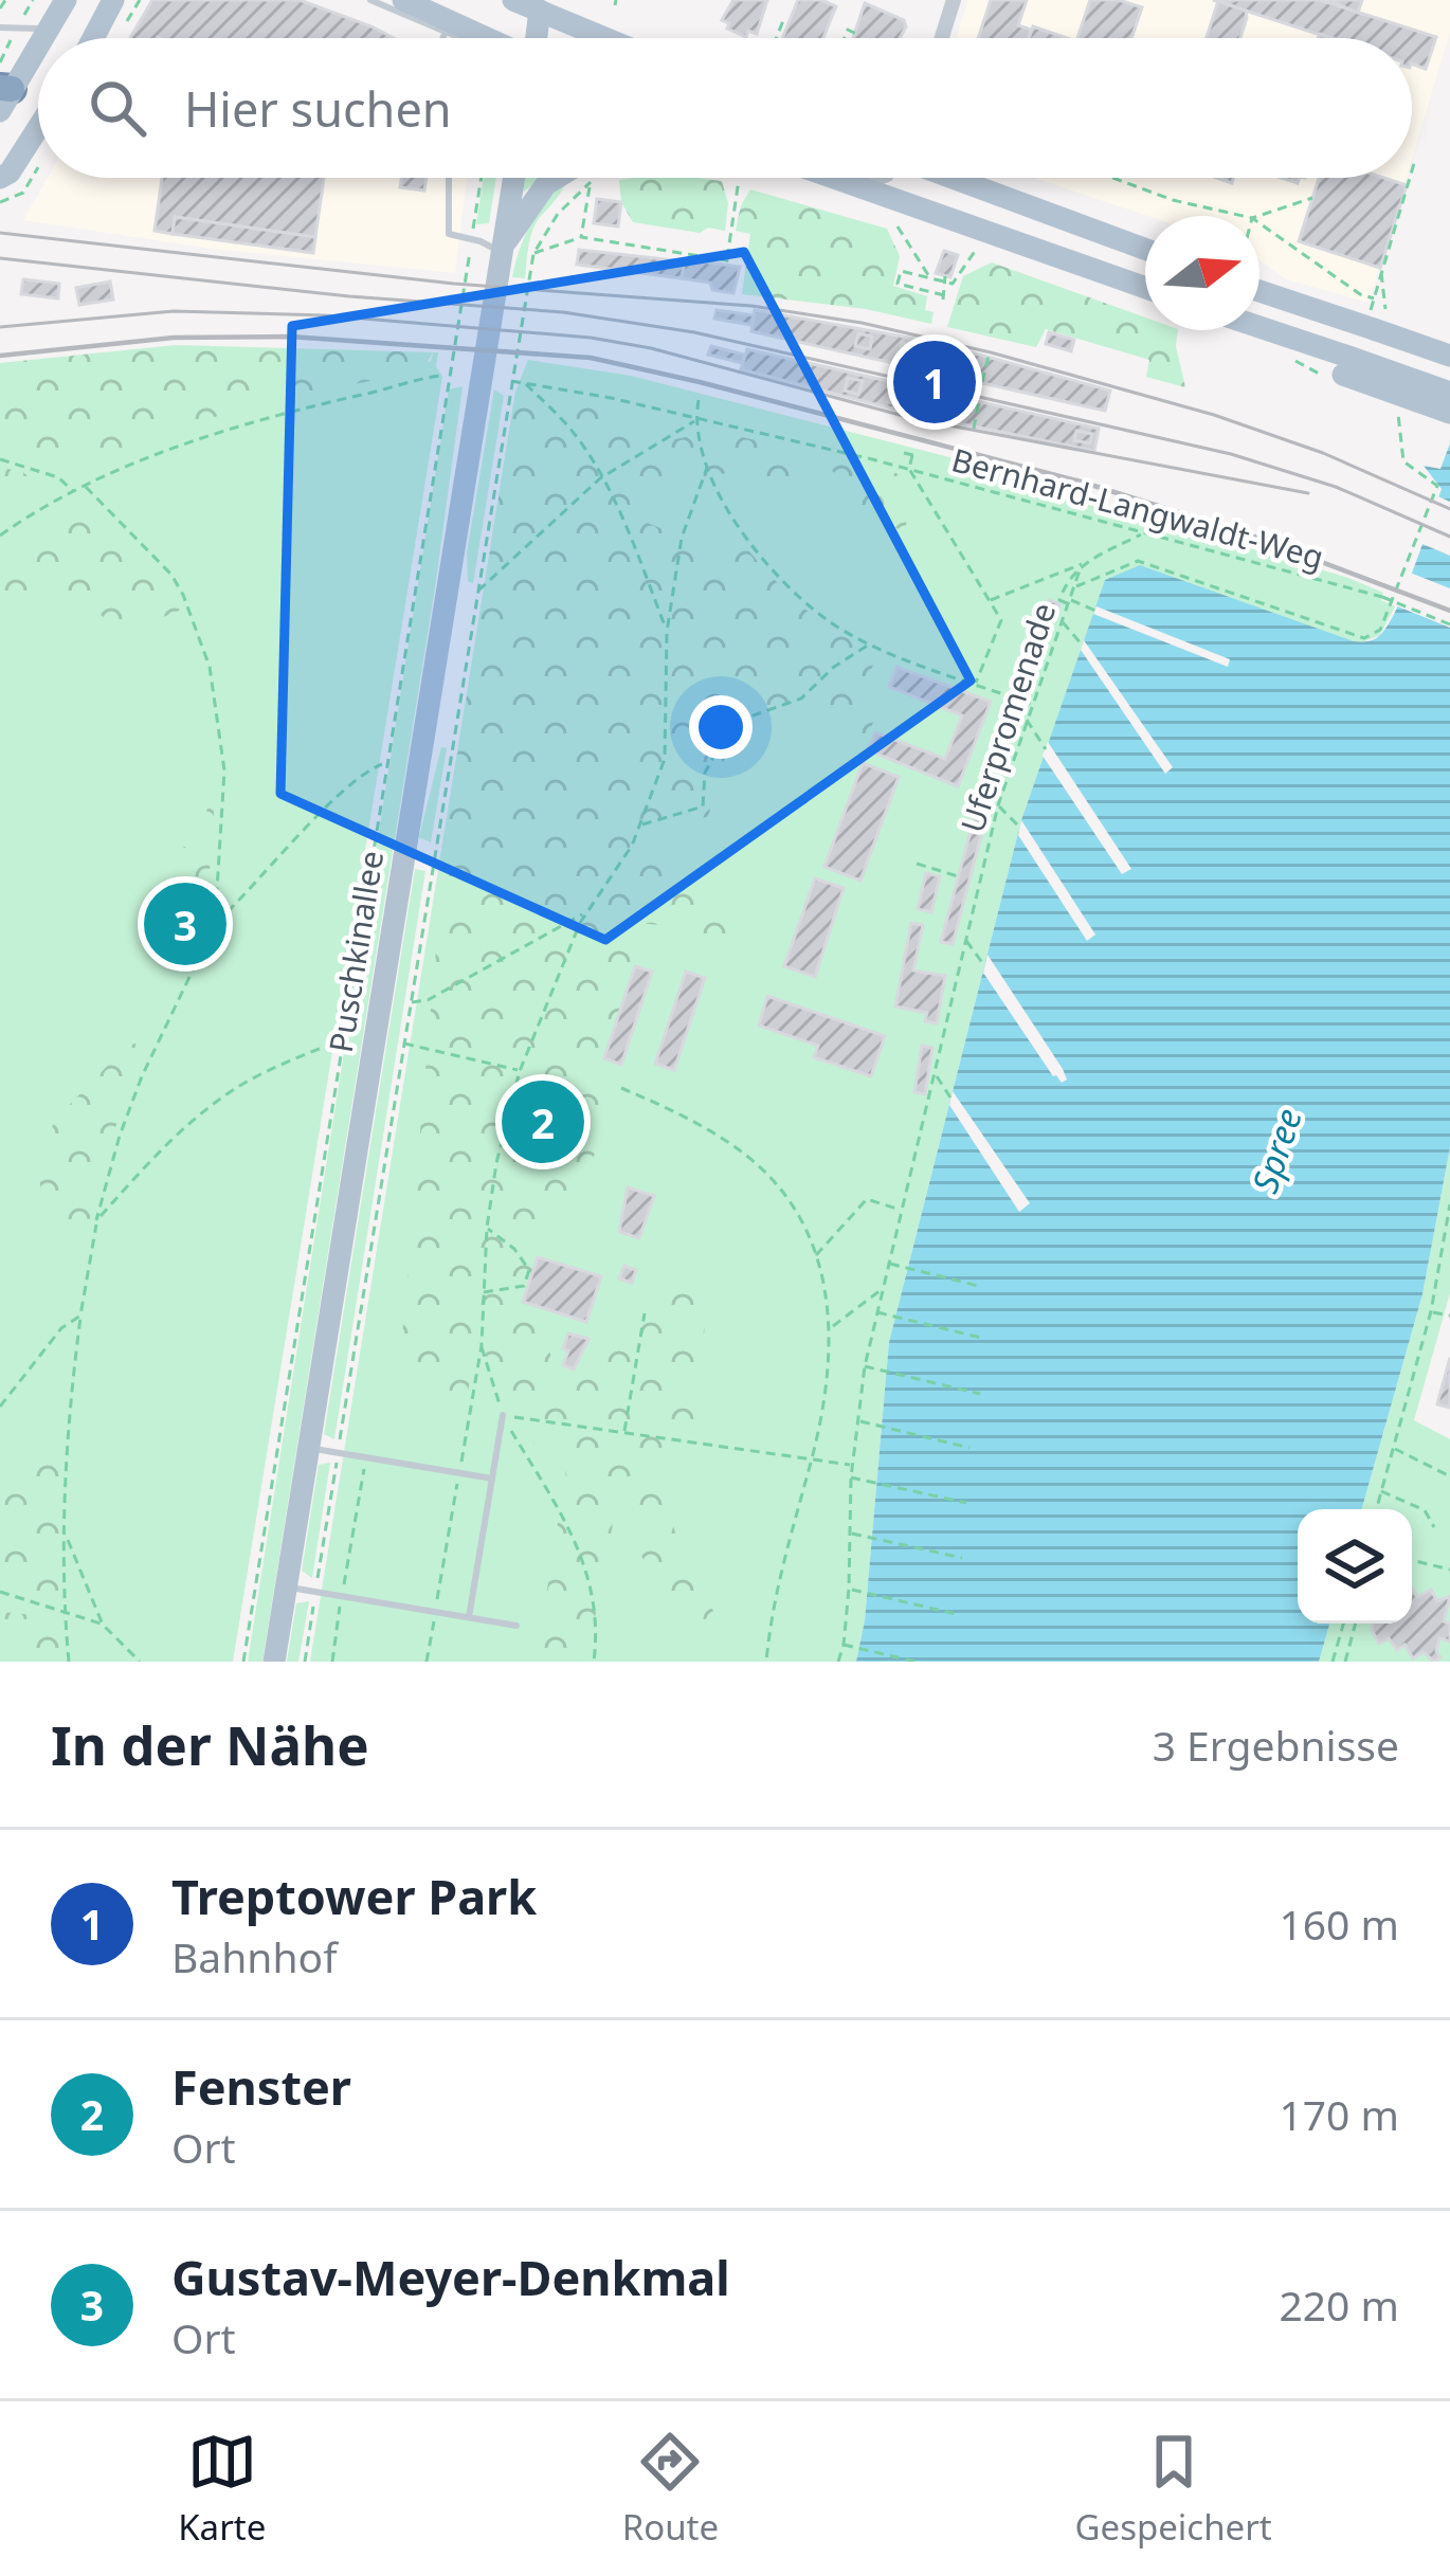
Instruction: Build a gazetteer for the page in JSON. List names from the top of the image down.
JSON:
{
  "streets": {
    "main road": ["Puschkinallee"],
    "path": ["Bernhard-Langwaldt-Weg", "Uferpromenade"]
  },
  "water": ["Spree"],
  "north": "right",
  "page": {
    "search": "Hier suchen",
    "pins": ["1", "3", "2"],
    "heading": ["In der Nähe", "3 Ergebnisse"],
    "list": [
      {
        "mark": "1",
        "name": "Treptower Park",
        "note": "Bahnhof",
        "value": "160 m"
      },
      {
        "mark": "2",
        "name": "Fenster",
        "note": "Ort",
        "value": "170 m"
      },
      {
        "mark": "3",
        "name": "Gustav-Meyer-Denkmal",
        "note": "Ort",
        "value": "220 m"
      }
    ],
    "nav": ["Karte", "Route", "Gespeichert"]
  }
}
